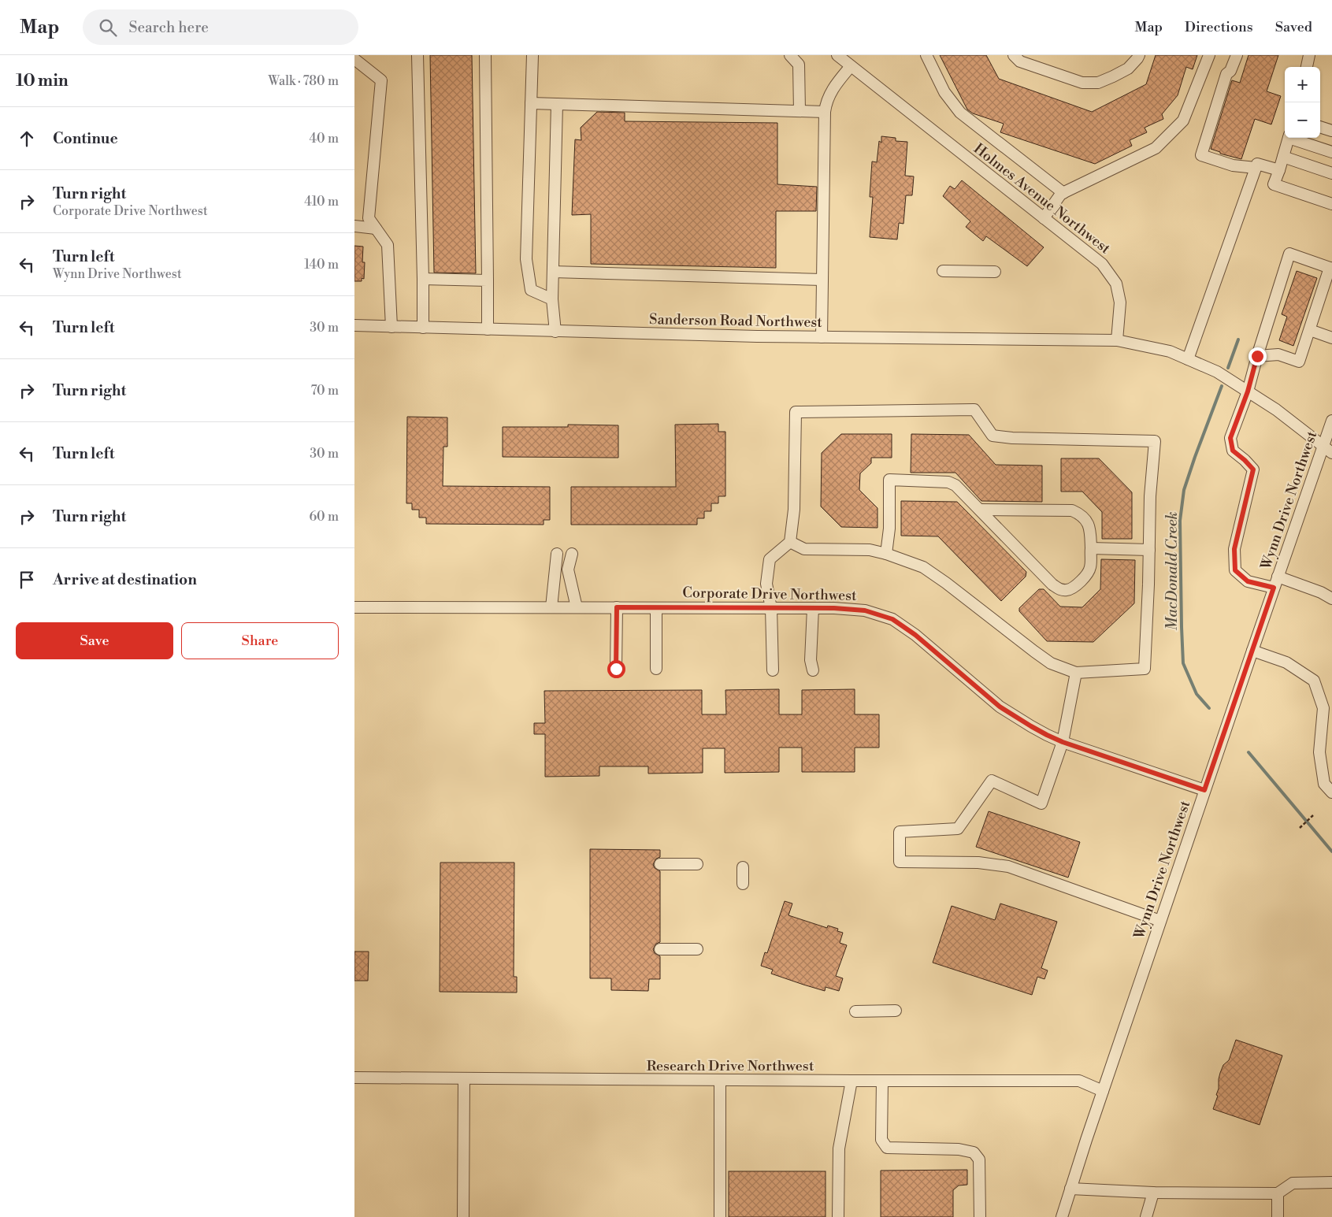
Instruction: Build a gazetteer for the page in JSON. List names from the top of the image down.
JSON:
{
  "streets": {
    "street": [
      "Holmes Avenue Northwest",
      "Sanderson Road Northwest",
      "Wynn Drive Northwest",
      "Corporate Drive Northwest",
      "Research Drive Northwest"
    ]
  },
  "crossings": [
    ["Holmes Avenue Northwest", "Sanderson Road Northwest"],
    ["Wynn Drive Northwest", "Corporate Drive Northwest"],
    ["Wynn Drive Northwest", "Research Drive Northwest"]
  ],
  "water": ["MacDonald Creek"],
  "page": {
    "header": "Map",
    "search": "Search here",
    "nav": ["Map", "Directions", "Saved"],
    "heading": ["10 min", "Walk · 780 m"],
    "map_buttons": ["+", "−"],
    "list": [
      ["Continue", "40 m"],
      ["Turn right", "Corporate Drive Northwest", "410 m"],
      ["Turn left", "Wynn Drive Northwest", "140 m"],
      ["Turn left", "30 m"],
      ["Turn right", "70 m"],
      ["Turn left", "30 m"],
      ["Turn right", "60 m"],
      "Arrive at destination"
    ],
    "buttons": ["Save", "Share"]
  }
}
